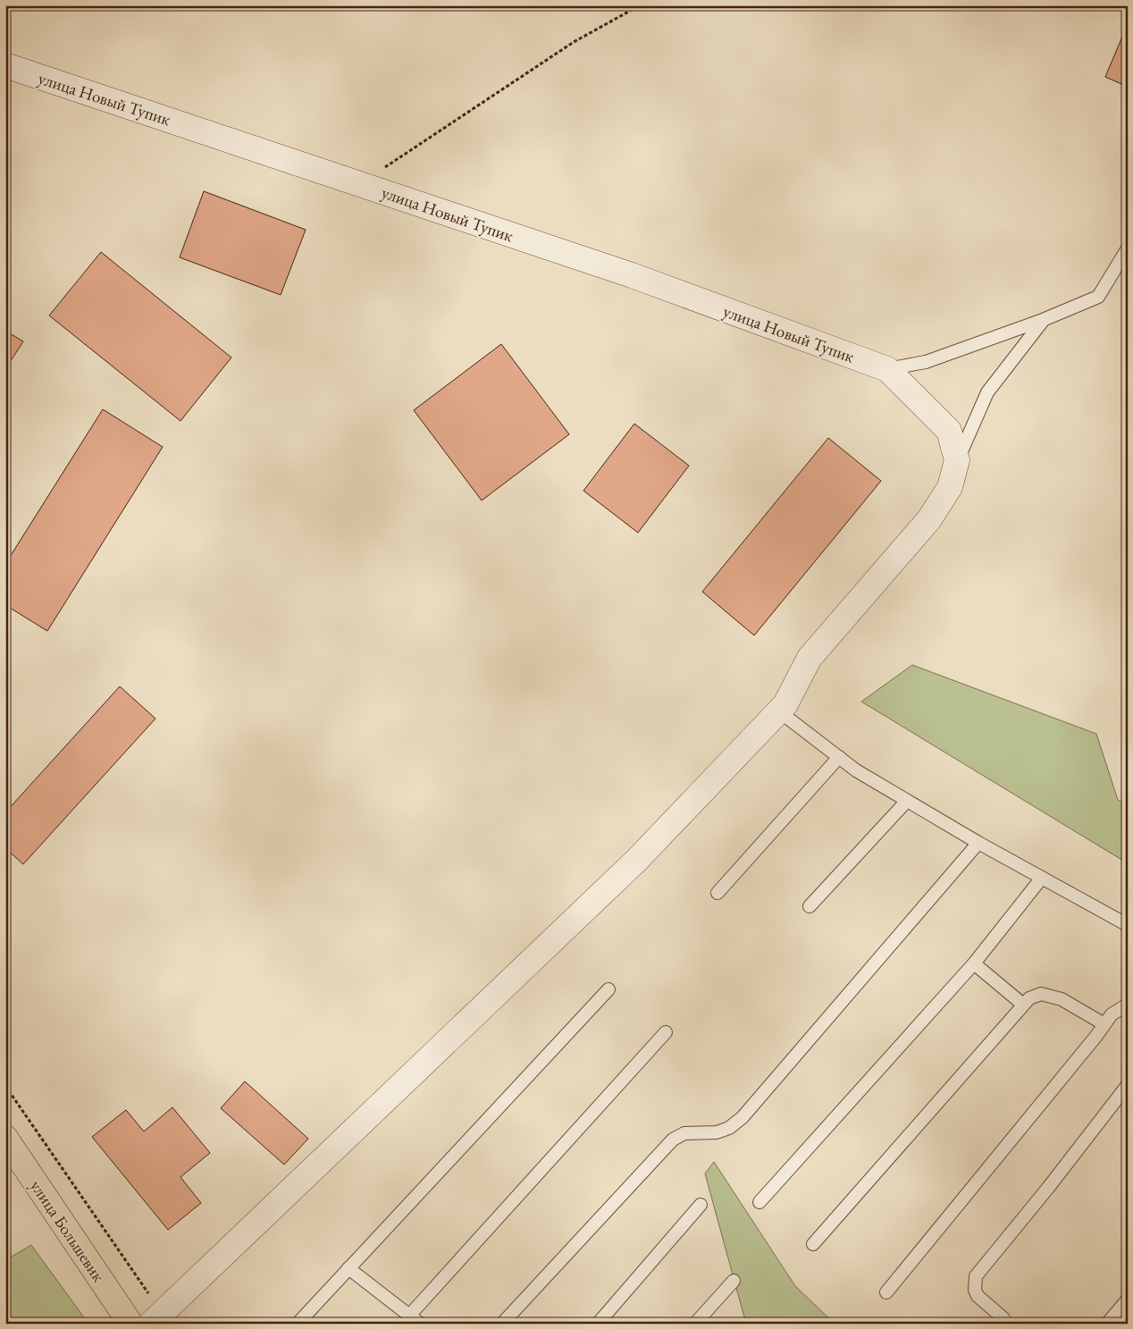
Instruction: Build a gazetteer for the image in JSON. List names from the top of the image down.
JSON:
{
  "streets": {
    "main road": ["улица Большевик"],
    "street": ["улица Новый Тупик"]
  }
}
